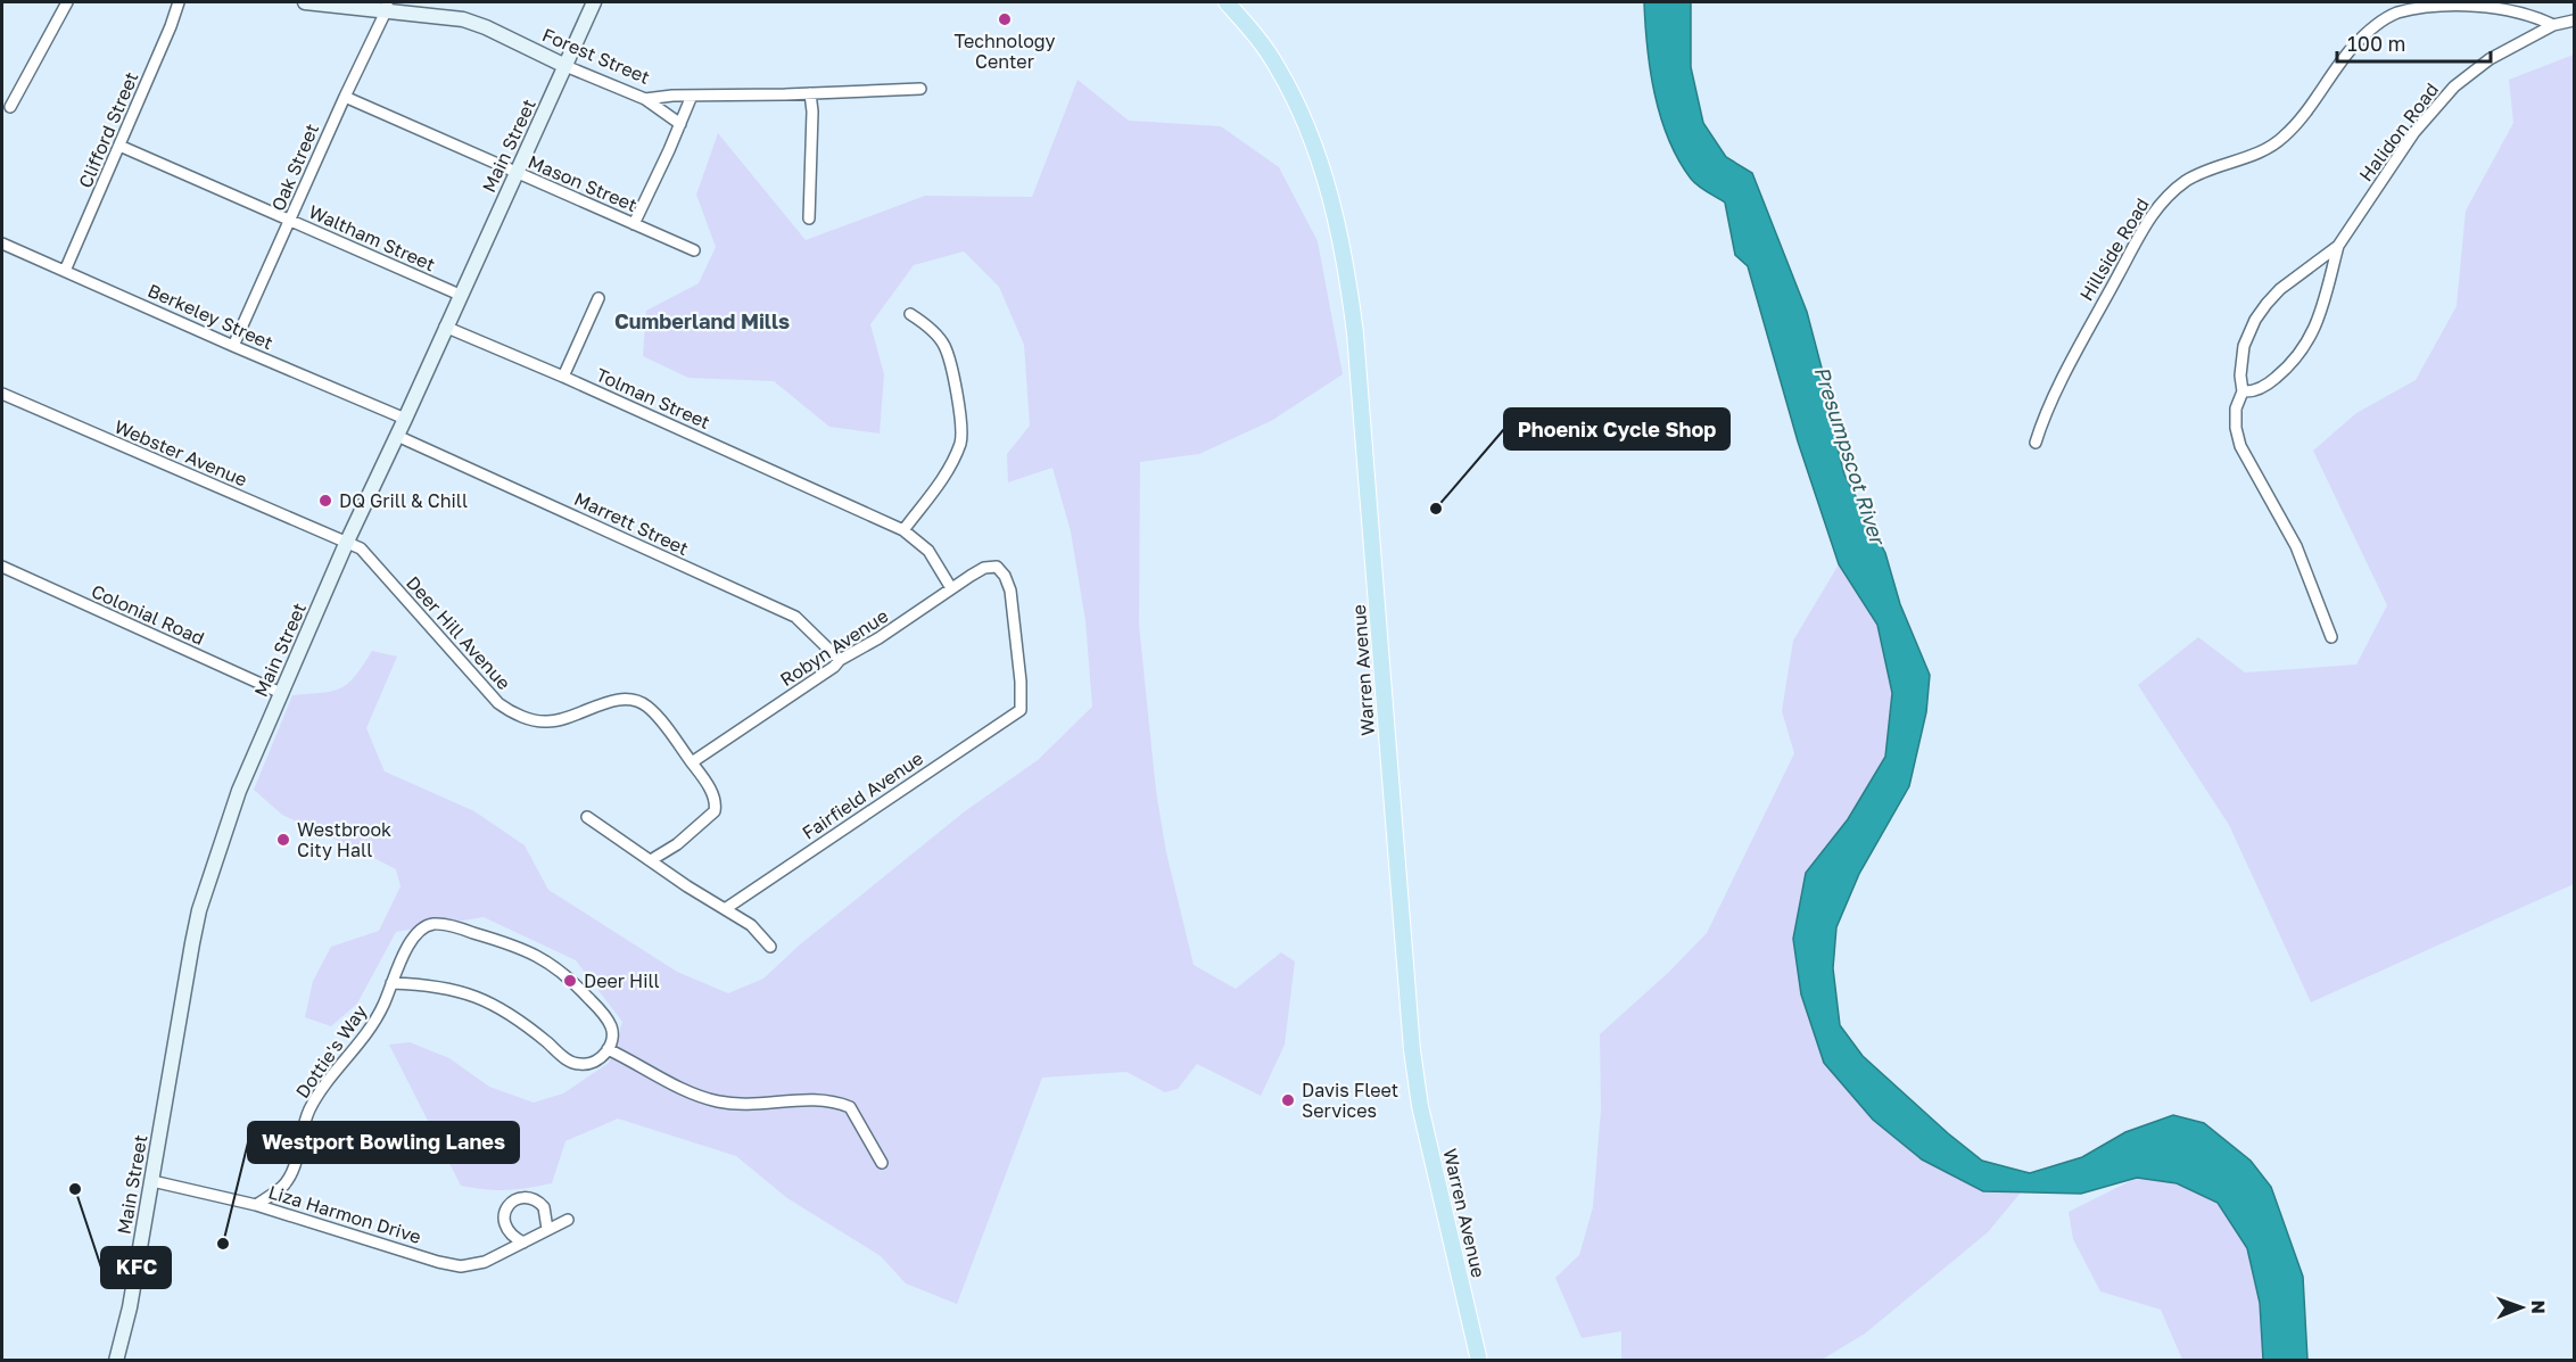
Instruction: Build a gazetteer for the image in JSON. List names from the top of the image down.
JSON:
{
  "streets": {
    "main road": ["Forest Street", "Main Street", "Warren Avenue"],
    "street": [
      "Clifford Street",
      "Halidon Road",
      "Oak Street",
      "Mason Street",
      "Waltham Street",
      "Hillside Road",
      "Berkeley Street",
      "Tolman Street",
      "Webster Avenue",
      "Marrett Street",
      "Colonial Road",
      "Deer Hill Avenue",
      "Robyn Avenue",
      "Fairfield Avenue",
      "Dottie's Way",
      "Liza Harmon Drive"
    ]
  },
  "crossings": [
    ["Forest Street", "Main Street"],
    ["Forest Street", "Oak Street"],
    ["Clifford Street", "Waltham Street"],
    ["Clifford Street", "Berkeley Street"],
    ["Halidon Road", "Hillside Road"],
    ["Main Street", "Mason Street"],
    ["Main Street", "Waltham Street"],
    ["Main Street", "Berkeley Street"],
    ["Main Street", "Tolman Street"],
    ["Main Street", "Webster Avenue"],
    ["Main Street", "Marrett Street"],
    ["Main Street", "Colonial Road"],
    ["Main Street", "Deer Hill Avenue"],
    ["Main Street", "Liza Harmon Drive"],
    ["Oak Street", "Mason Street"],
    ["Oak Street", "Waltham Street"],
    ["Oak Street", "Berkeley Street"],
    ["Tolman Street", "Robyn Avenue"],
    ["Webster Avenue", "Deer Hill Avenue"],
    ["Marrett Street", "Robyn Avenue"],
    ["Deer Hill Avenue", "Robyn Avenue"],
    ["Robyn Avenue", "Fairfield Avenue"],
    ["Dottie's Way", "Liza Harmon Drive"]
  ],
  "districts": ["Cumberland Mills"],
  "water": ["Presumpscot River"],
  "places": [
    "Technology Center",
    "DQ Grill & Chill",
    "Phoenix Cycle Shop",
    "Westbrook City Hall",
    "Deer Hill",
    "Davis Fleet Services",
    "KFC",
    "Westport Bowling Lanes"
  ],
  "scale_bar": "100 m",
  "north": "right"
}
